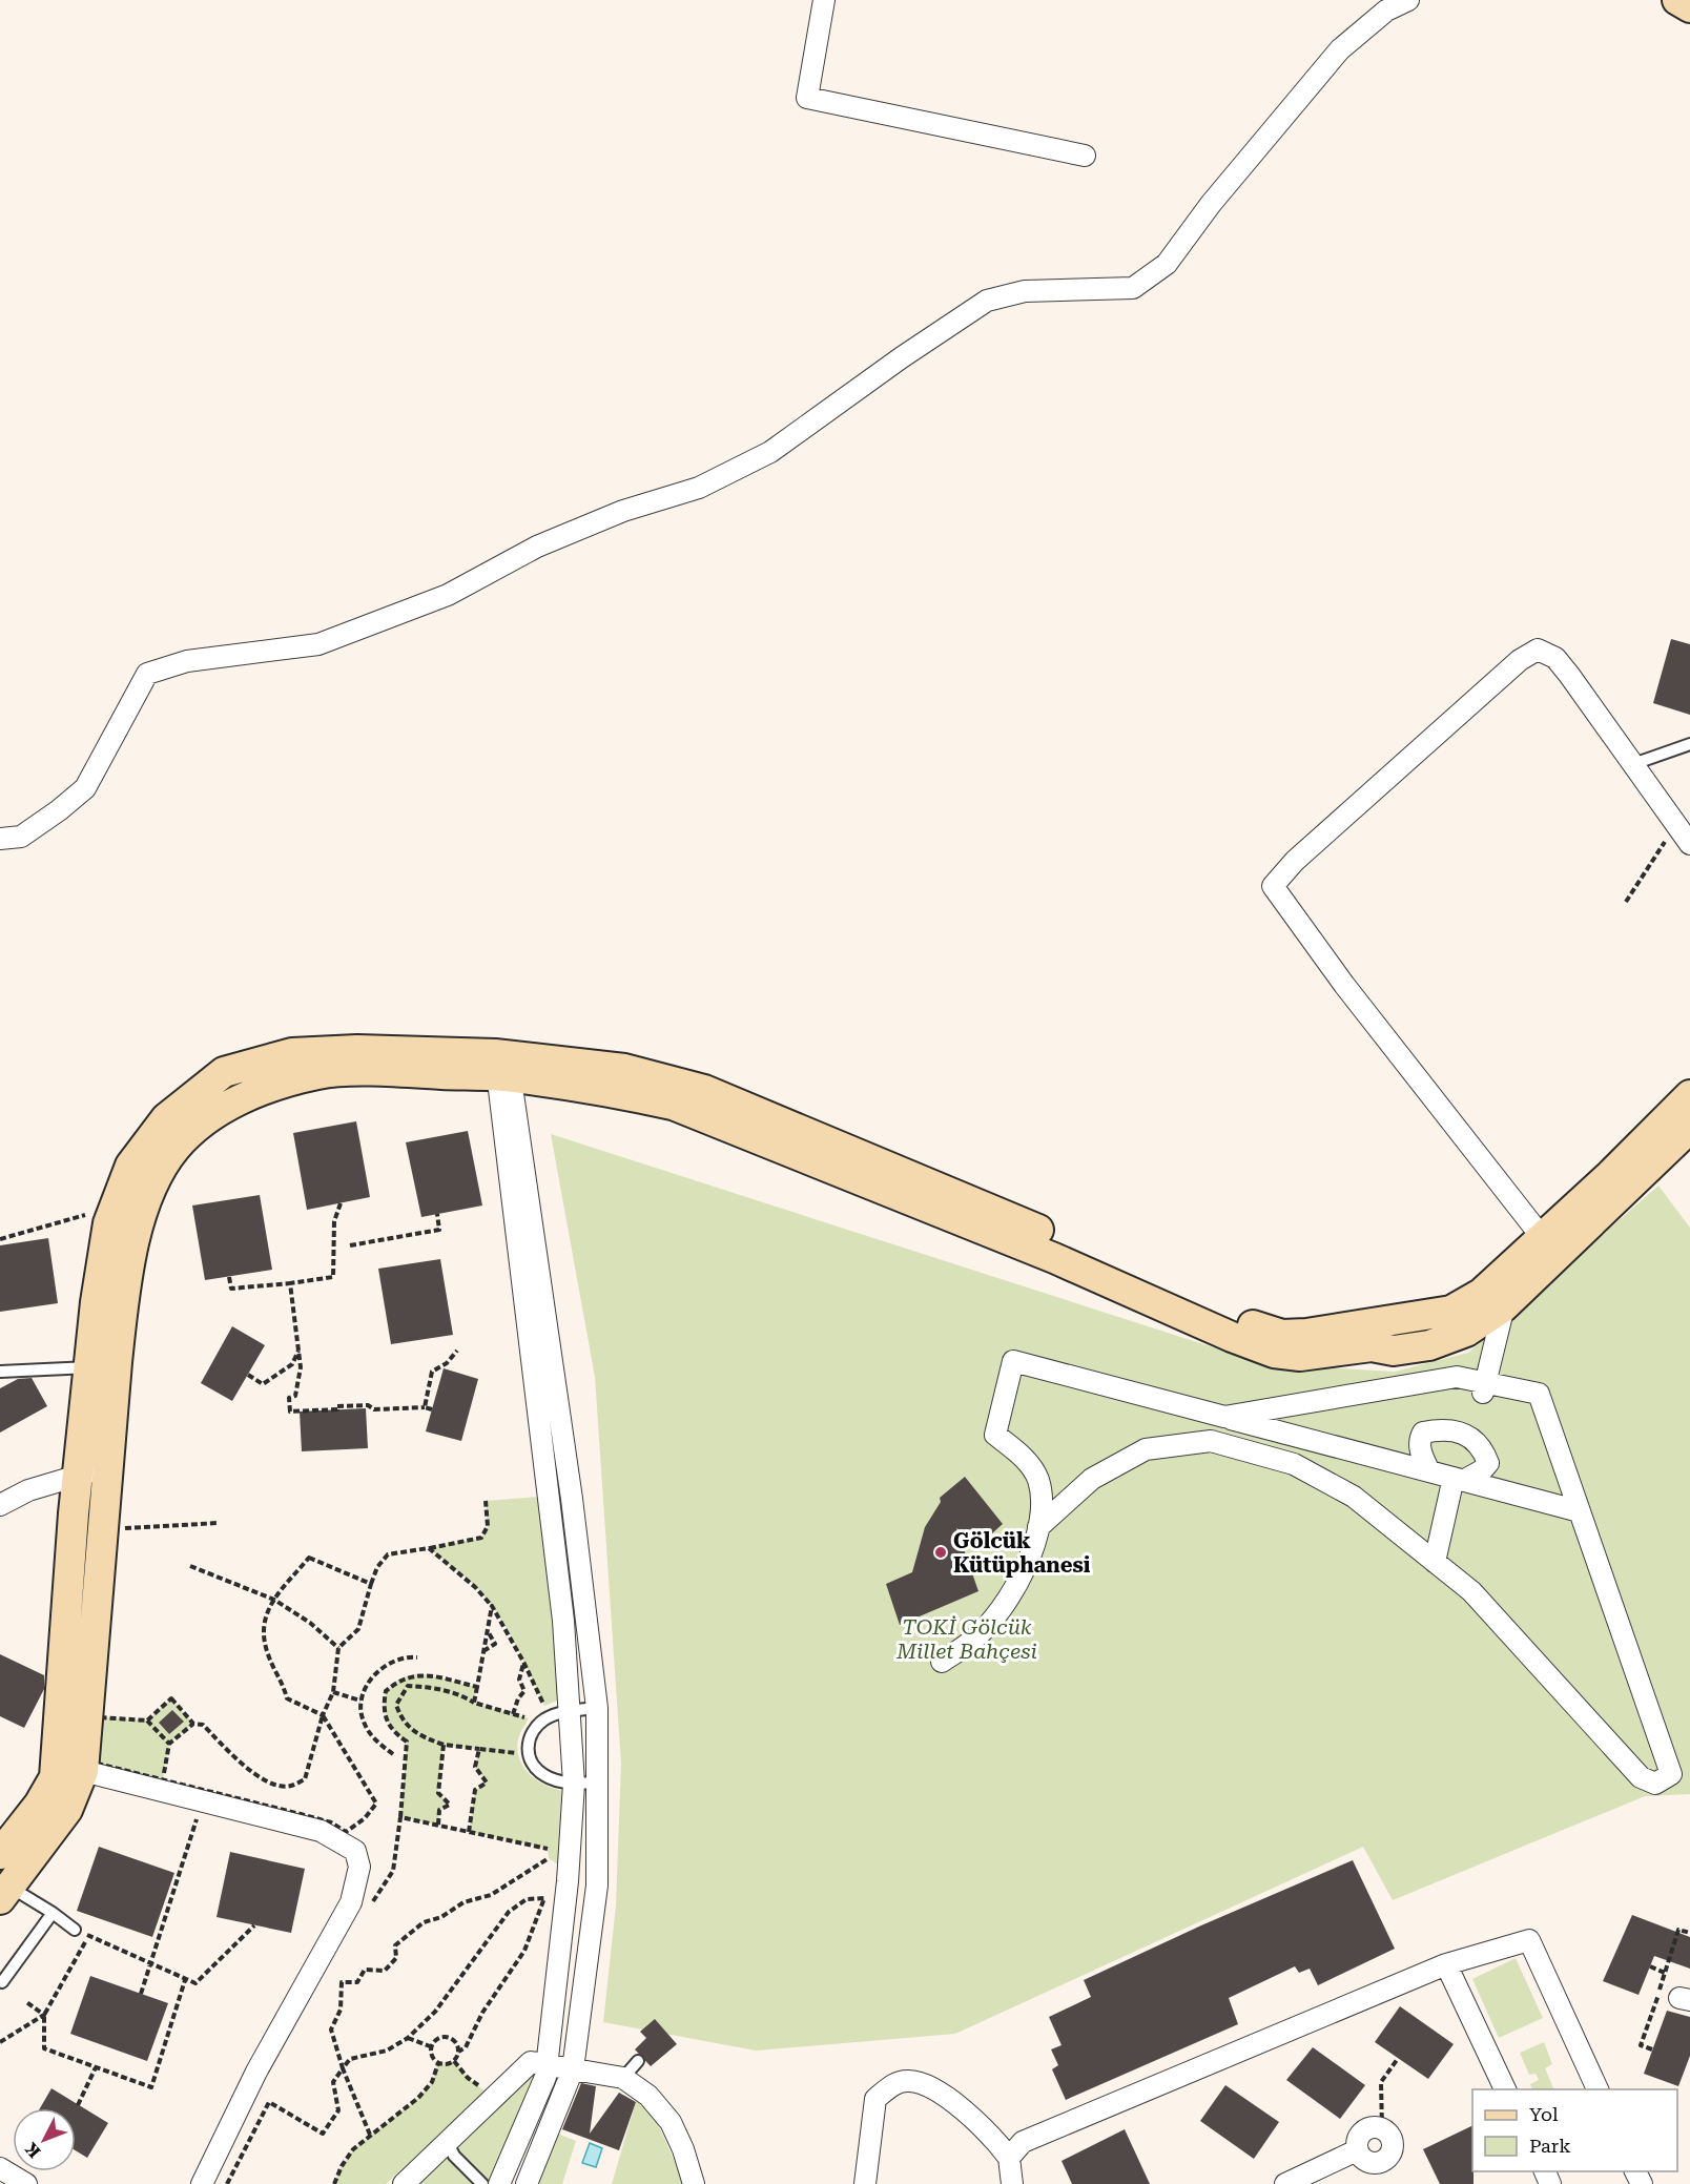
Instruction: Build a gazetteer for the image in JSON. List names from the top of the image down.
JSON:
{
  "parks": ["TOKİ Gölcük Millet Bahçesi"],
  "places": ["Gölcük Kütüphanesi"],
  "legend": ["Yol", "Park"],
  "north": "bottom left"
}
